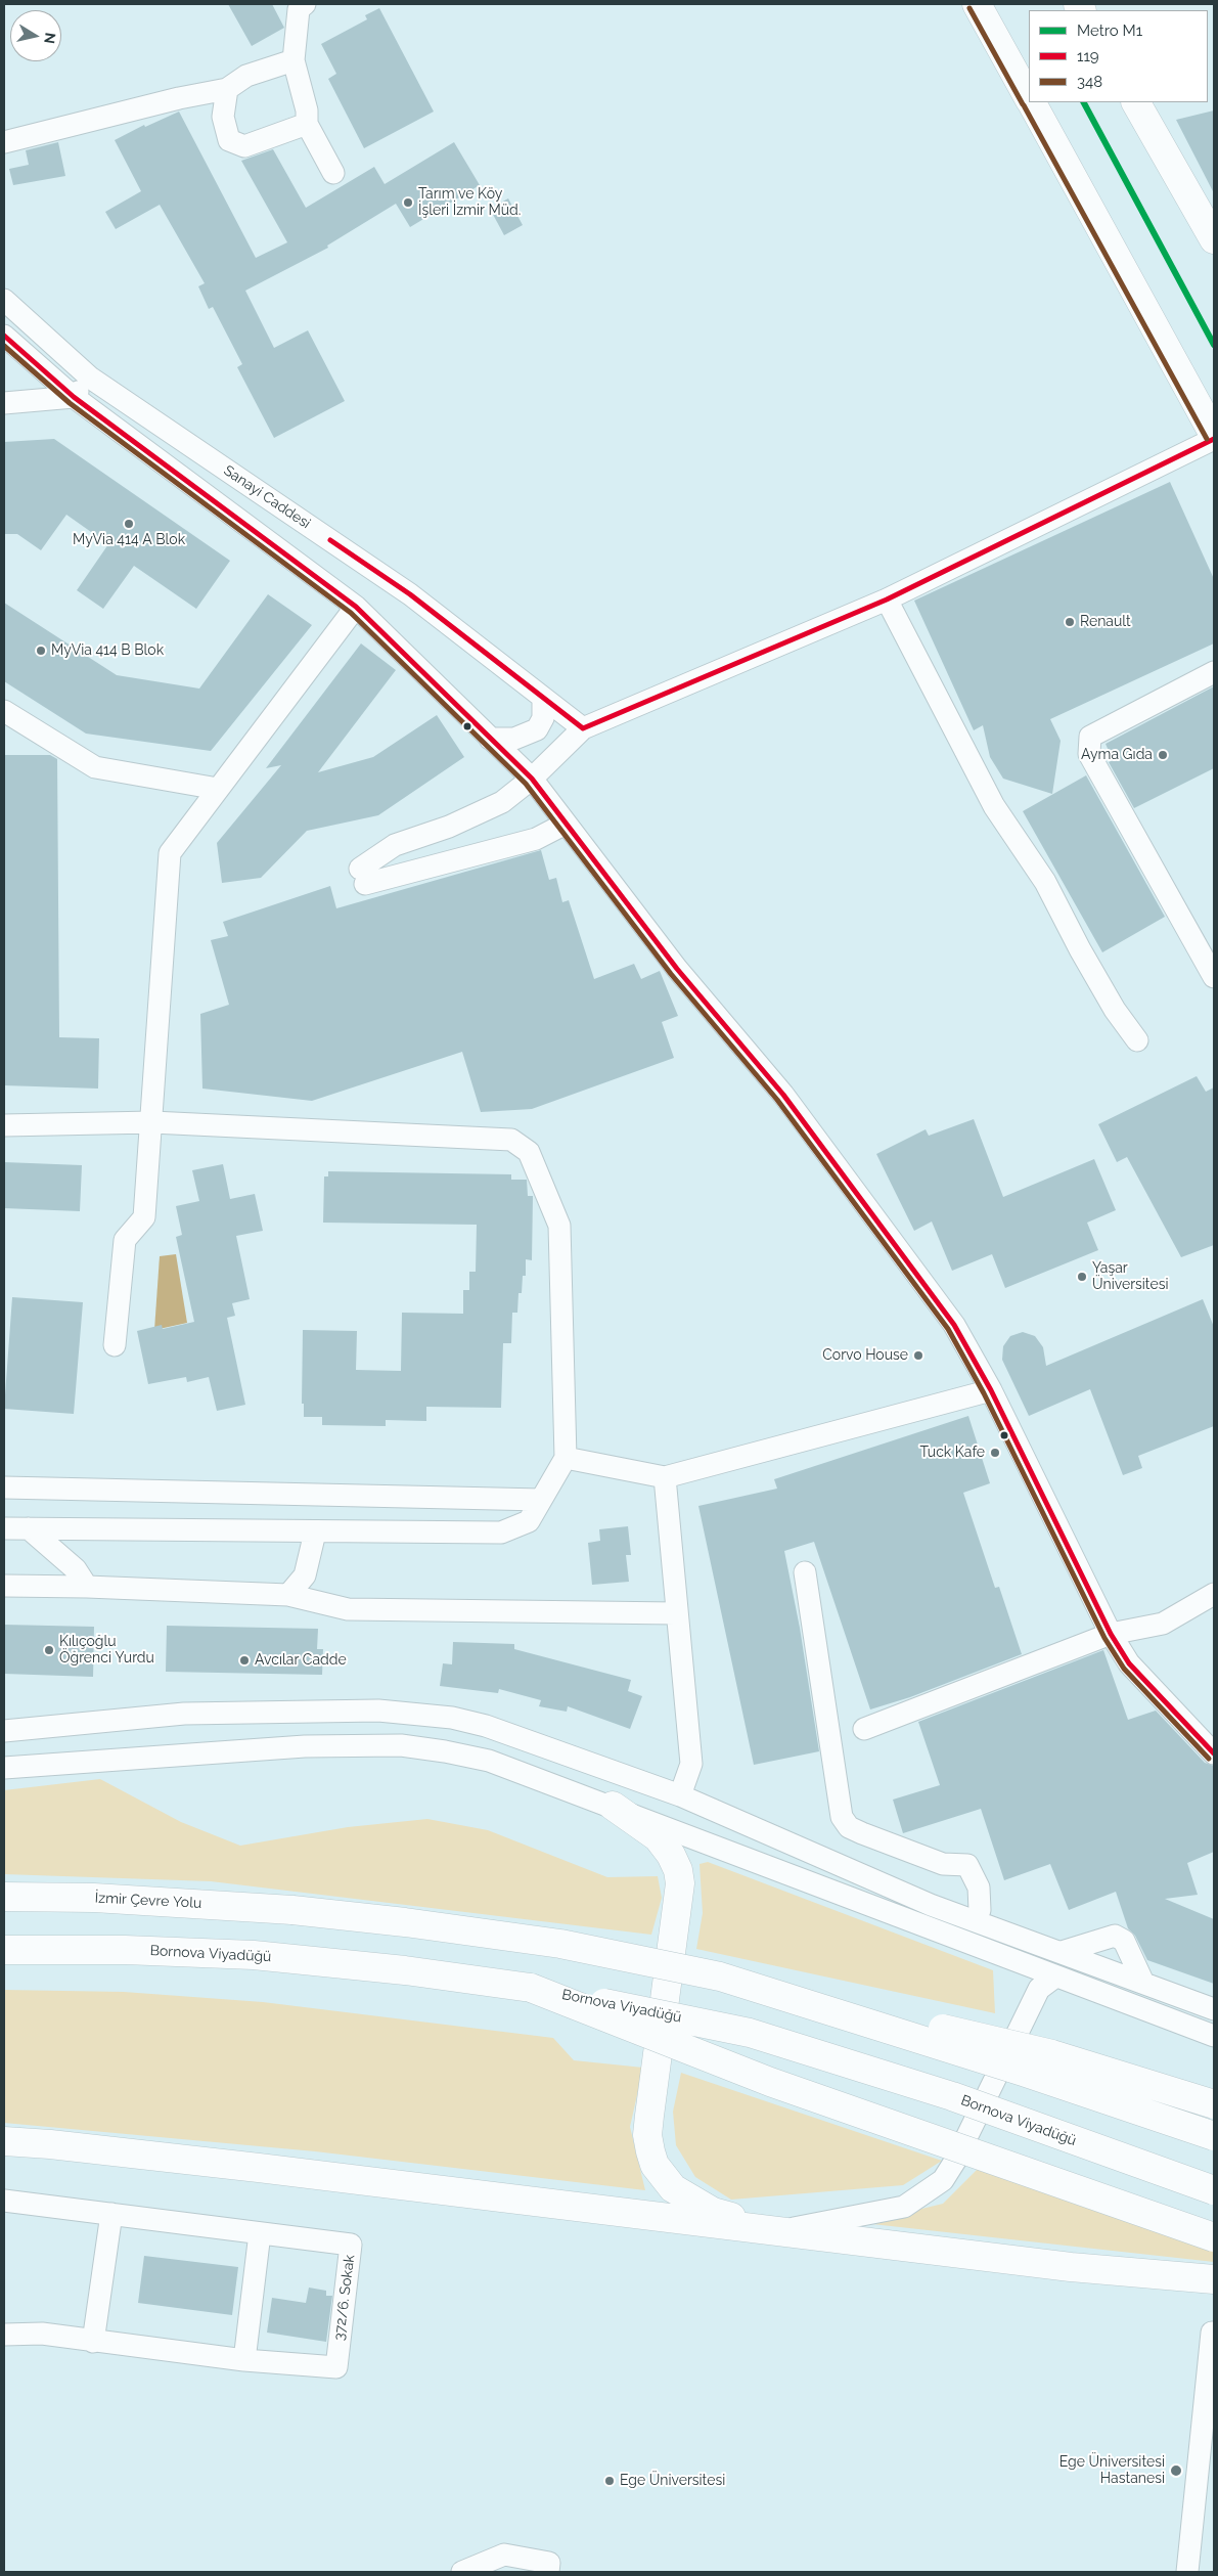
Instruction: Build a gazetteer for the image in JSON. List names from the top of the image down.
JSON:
{
  "streets": {
    "main road": ["İzmir Çevre Yolu", "Bornova Viyadüğü"],
    "street": ["Sanayi Caddesi", "372/6. Sokak"]
  },
  "places": [
    "Tarım ve Köy İşleri İzmir Müd.",
    "MyVia 414 A Blok",
    "Renault",
    "MyVia 414 B Blok",
    "Ayma Gıda",
    "Yaşar Üniversitesi",
    "Corvo House",
    "Tuck Kafe",
    "Kılıçoğlu Öğrenci Yurdu",
    "Avcılar Cadde",
    "Ege Üniversitesi Hastanesi",
    "Ege Üniversitesi"
  ],
  "lines": ["transit line 348", "metro line M1", "transit line 119"],
  "legend": ["Metro M1", "119", "348"],
  "north": "right"
}
